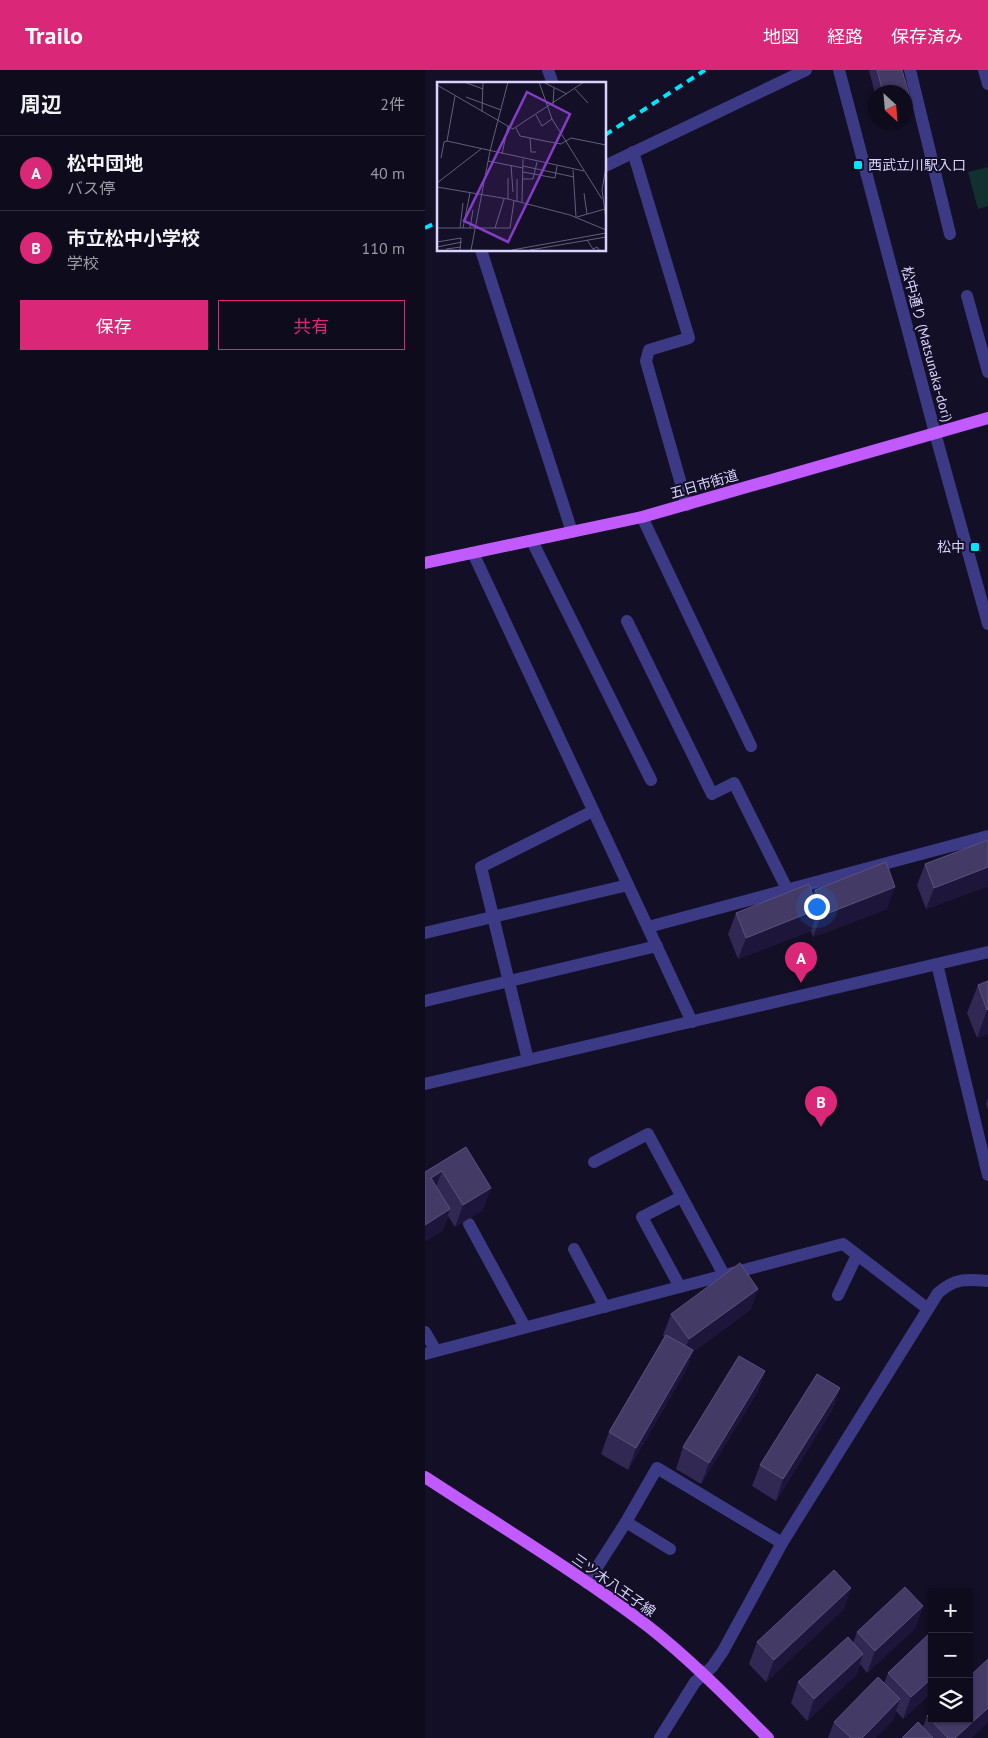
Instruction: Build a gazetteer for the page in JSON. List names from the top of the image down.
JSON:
{
  "streets": {
    "main road": ["五日市街道", "三ツ木八王子線"],
    "street": ["松中通り (Matsunaka-dori)"]
  },
  "crossings": [
    ["松中通り (Matsunaka-dori)", "五日市街道"]
  ],
  "places": {
    "transit": ["西武立川駅入口", "松中"]
  },
  "north": "bottom right",
  "page": {
    "header": "Trailo",
    "nav": ["地図", "経路", "保存済み"],
    "heading": ["周辺", "2件"],
    "list": [
      {
        "mark": "A",
        "name": "松中団地",
        "note": "バス停",
        "value": "40 m"
      },
      {
        "mark": "B",
        "name": "市立松中小学校",
        "note": "学校",
        "value": "110 m"
      }
    ],
    "buttons": ["保存", "共有"],
    "pins": ["A", "B"],
    "map_buttons": ["+", "−"]
  }
}
